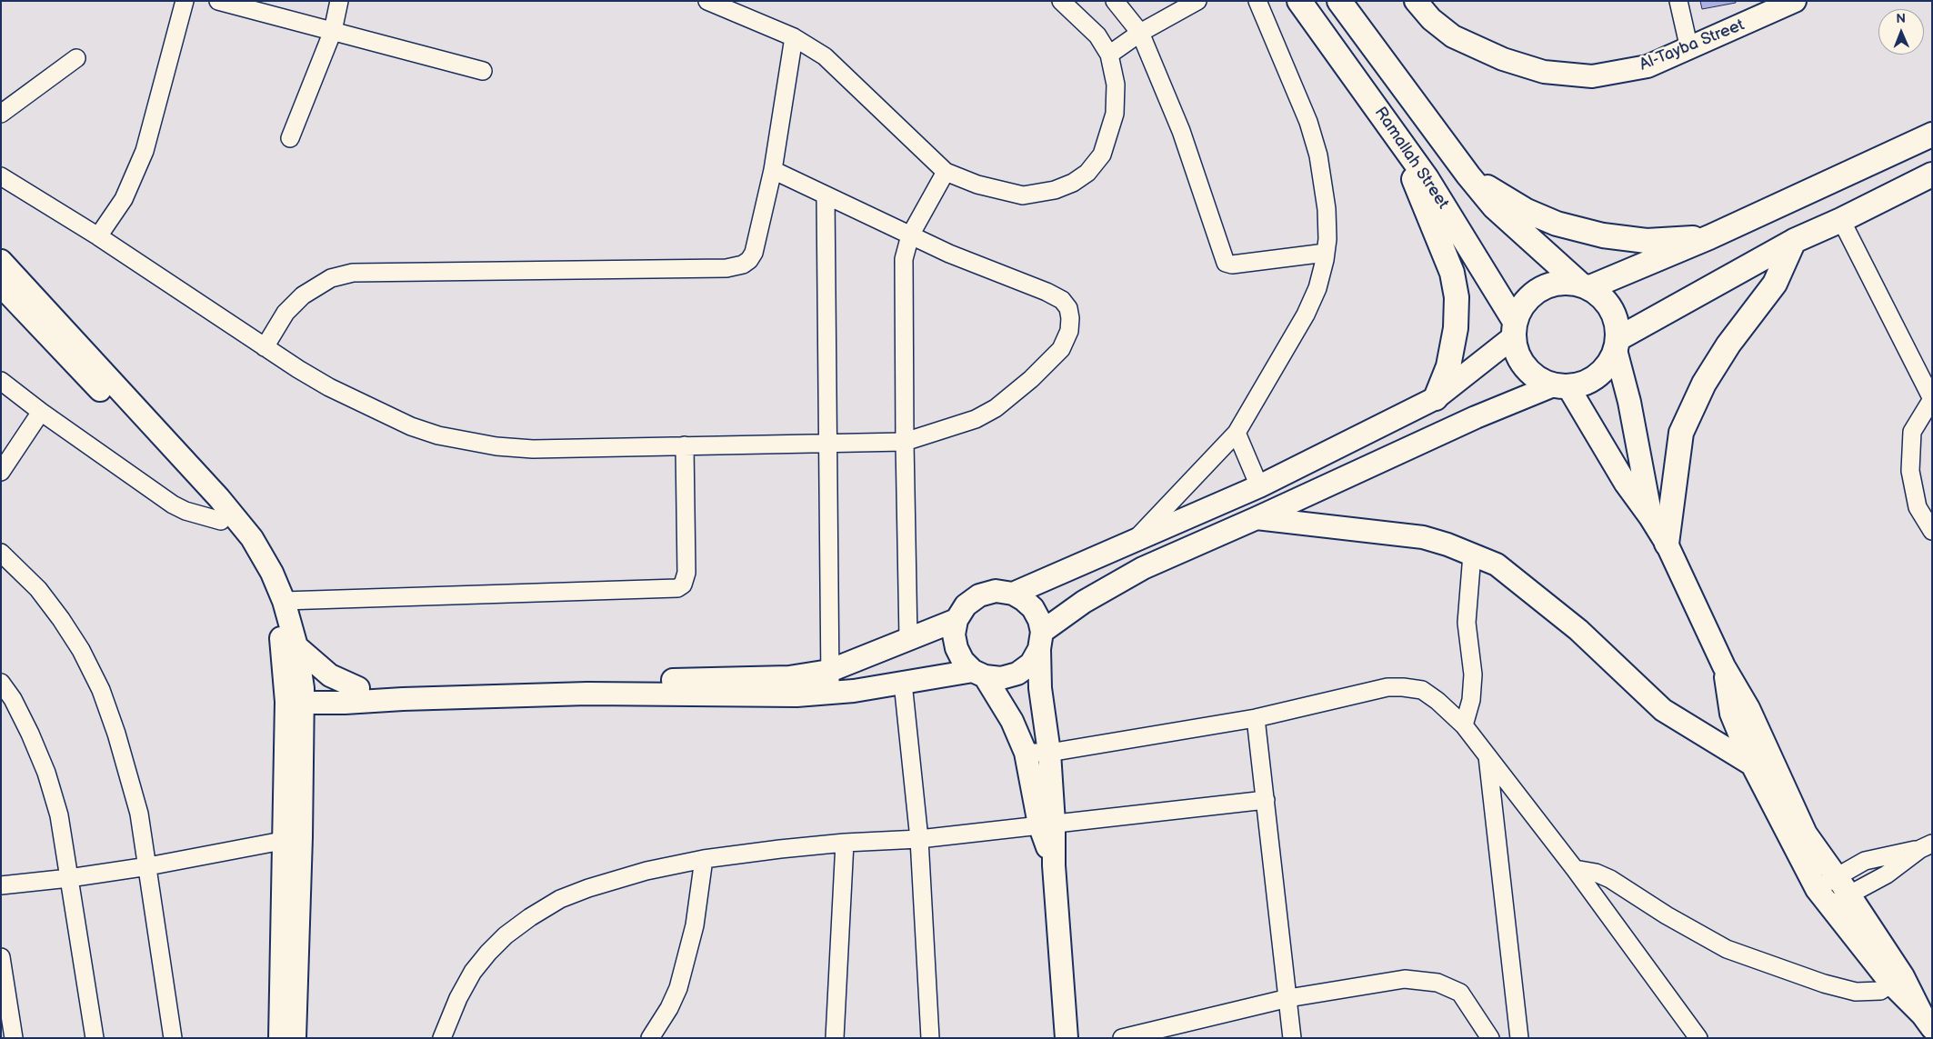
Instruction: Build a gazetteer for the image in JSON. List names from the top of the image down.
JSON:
{
  "streets": {
    "main road": ["Ramallah Street"],
    "street": ["Al-Tayba Street"]
  },
  "north": "top"
}
